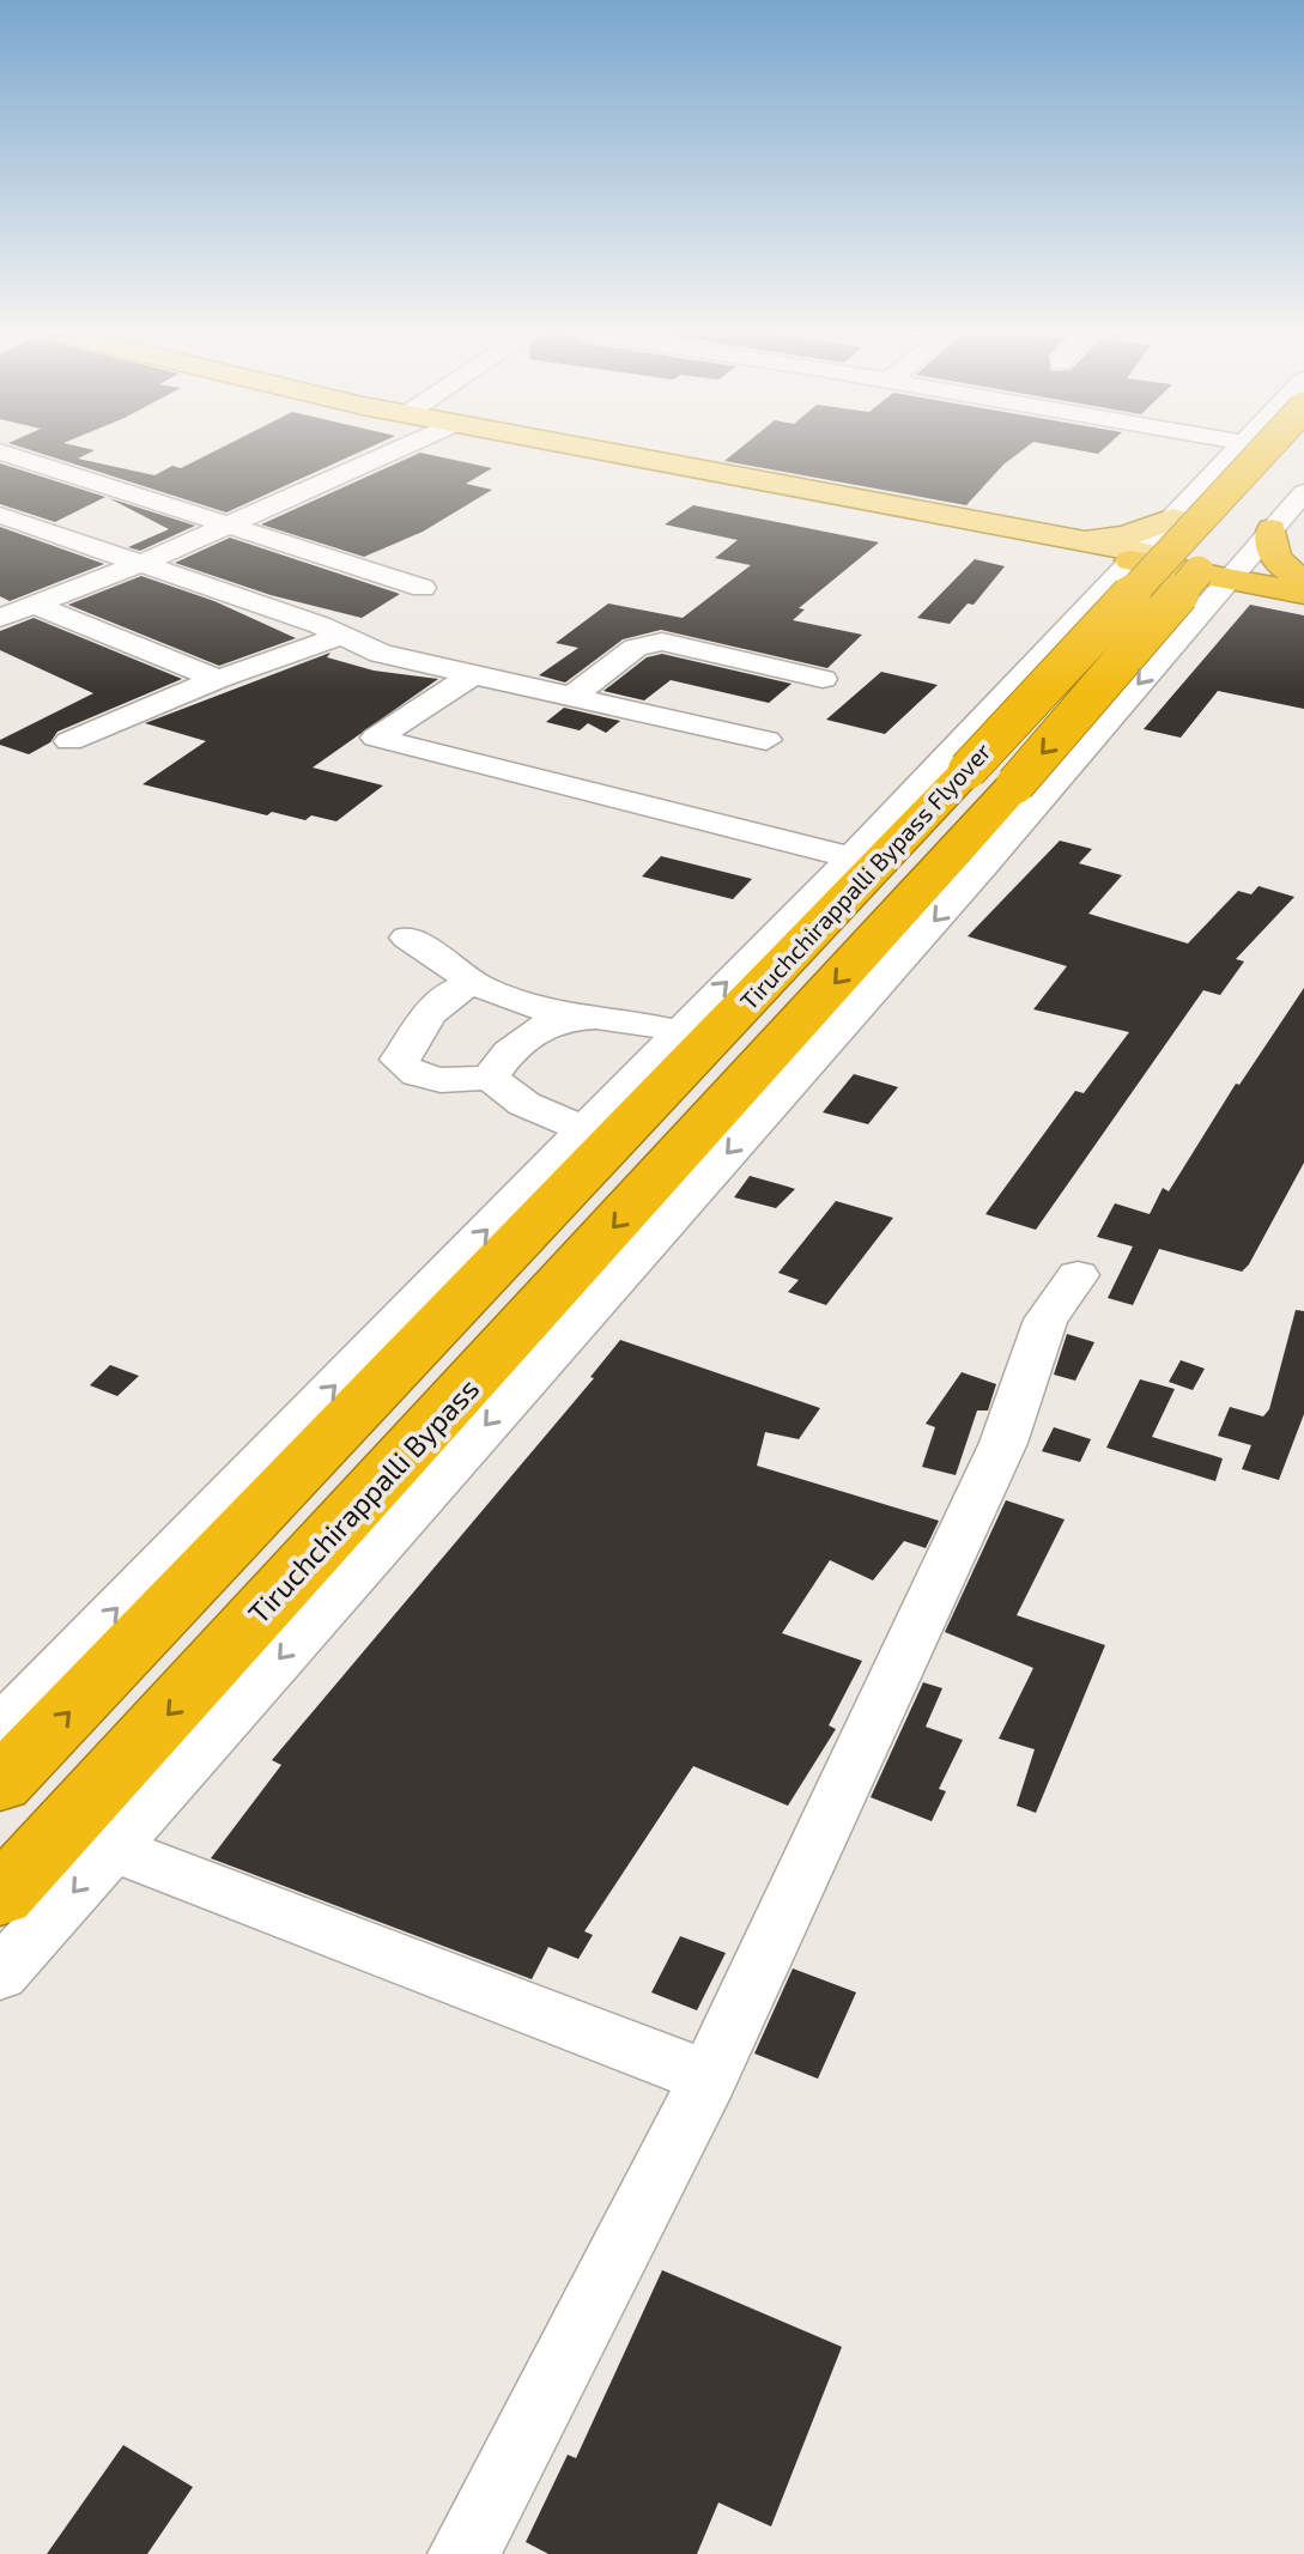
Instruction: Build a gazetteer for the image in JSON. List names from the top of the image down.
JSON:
{
  "streets": {
    "highway": ["Tiruchchirappalli Bypass Flyover", "Tiruchchirappalli Bypass"]
  },
  "crossings": [
    ["Tiruchchirappalli Bypass Flyover", "Tiruchchirappalli Bypass"]
  ]
}
